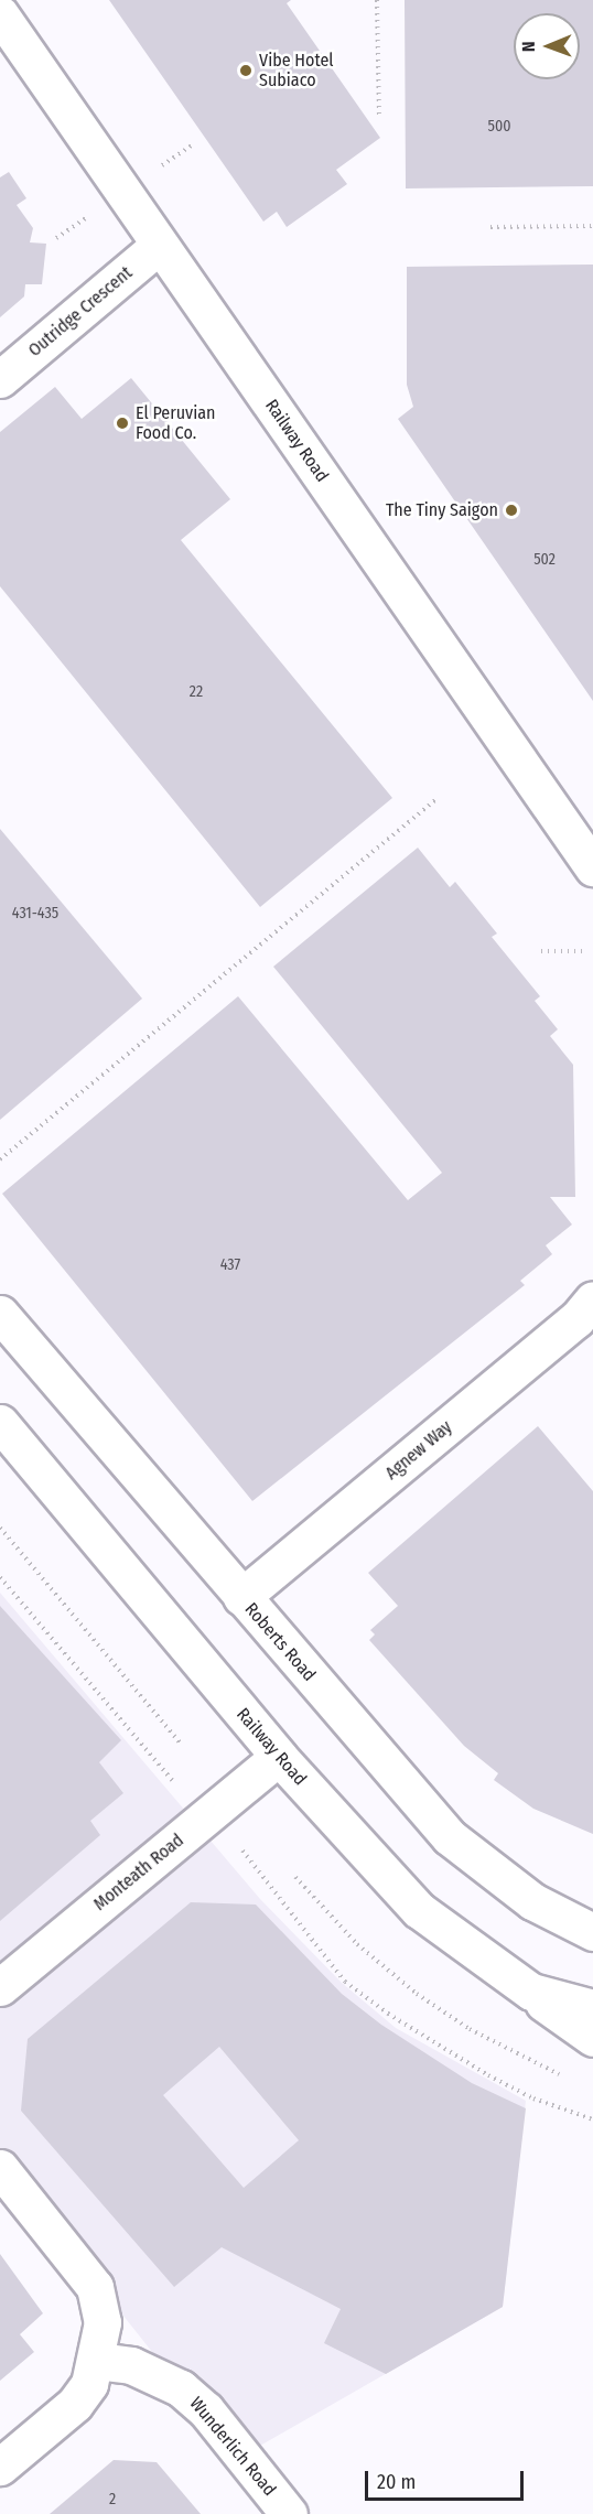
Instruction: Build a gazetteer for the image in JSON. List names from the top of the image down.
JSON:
{
  "streets": {
    "street": [
      "Outridge Crescent",
      "Railway Road",
      "Agnew Way",
      "Roberts Road",
      "Monteath Road",
      "Wunderlich Road"
    ]
  },
  "crossings": [
    ["Outridge Crescent", "Railway Road"],
    ["Railway Road", "Monteath Road"],
    ["Agnew Way", "Roberts Road"]
  ],
  "places": ["Vibe Hotel Subiaco", "El Peruvian Food Co.", "The Tiny Saigon"],
  "house_numbers": [
    "500",
    "502",
    "22",
    "431-435",
    "437",
    "2"
  ],
  "scale_bar": "20 m",
  "north": "left"
}
